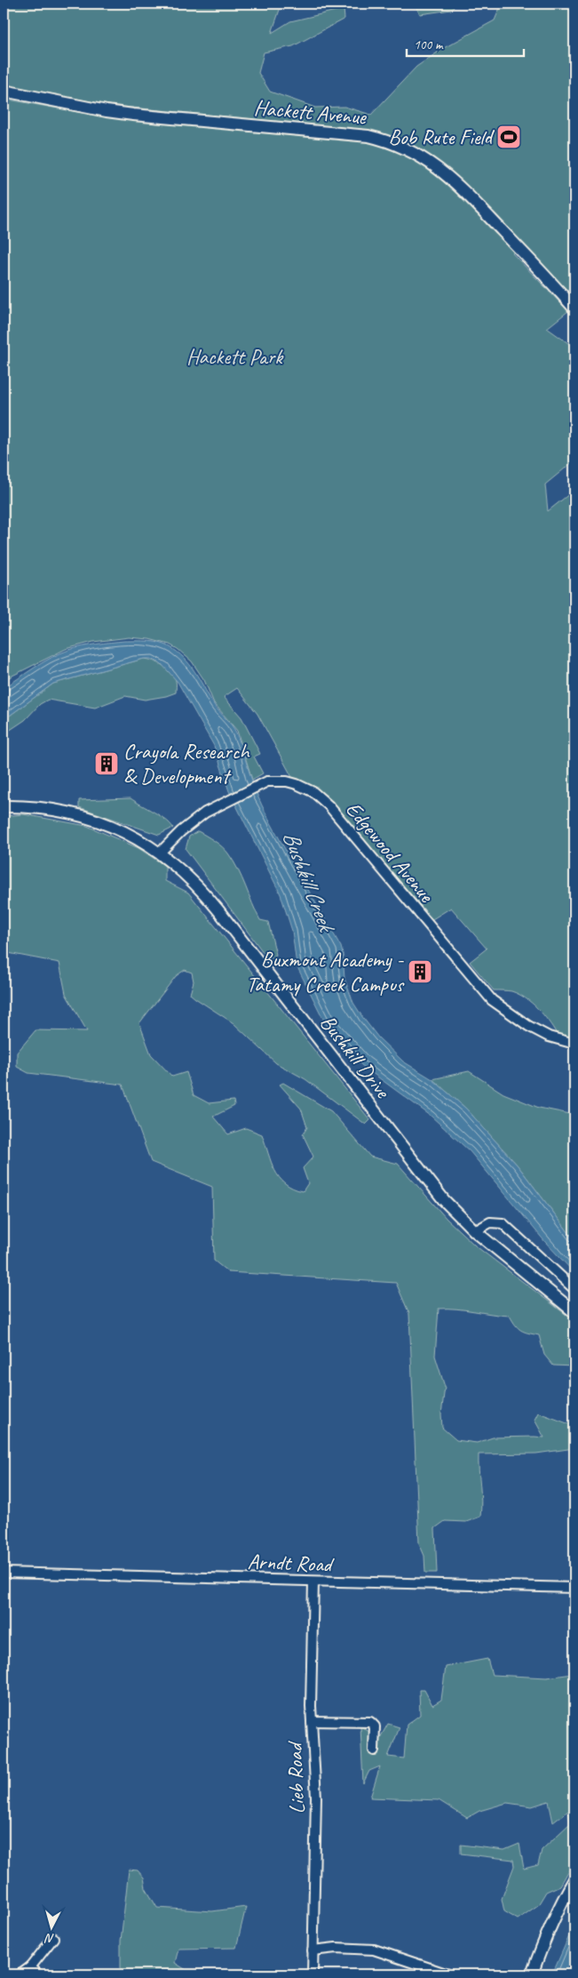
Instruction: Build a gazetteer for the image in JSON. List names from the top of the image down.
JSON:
{
  "streets": {
    "main road": ["Hackett Avenue", "Bushkill Drive"],
    "street": ["Edgewood Avenue", "Arndt Road", "Lieb Road"]
  },
  "crossings": [
    ["Edgewood Avenue", "Bushkill Drive"],
    ["Arndt Road", "Lieb Road"]
  ],
  "water": ["Bushkill Creek"],
  "parks": ["Hackett Park"],
  "places": {
    "sports": ["Bob Rute Field"],
    "building": ["Crayola Research & Development", "Buxmont Academy - Tatamy Creek Campus"]
  },
  "scale_bar": "100 m",
  "north": "bottom"
}
